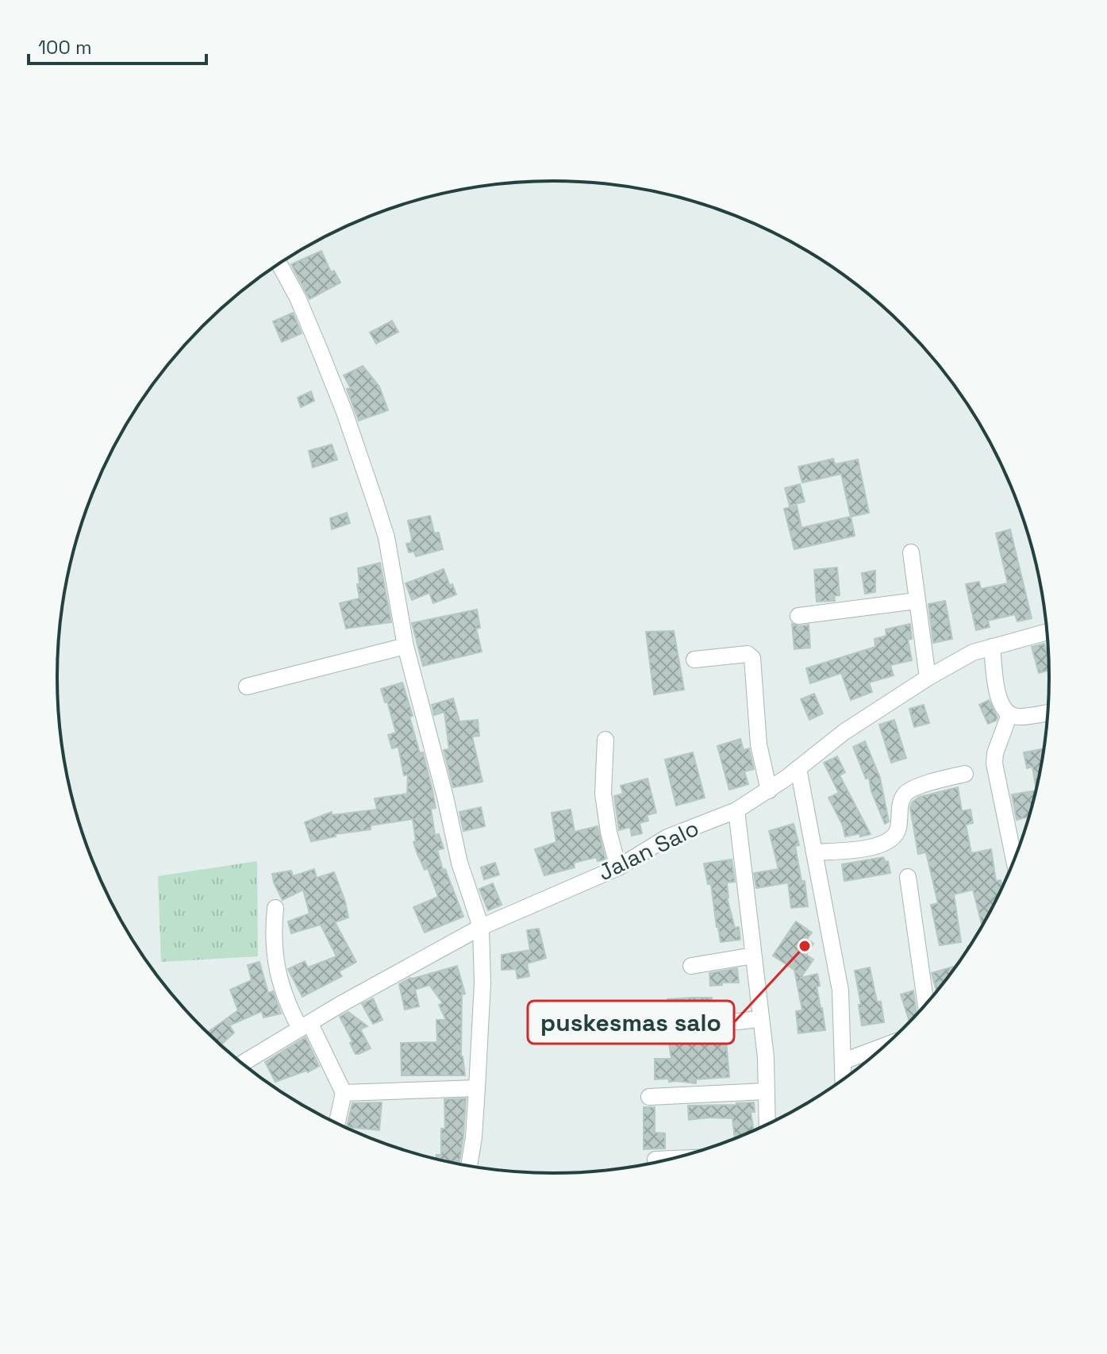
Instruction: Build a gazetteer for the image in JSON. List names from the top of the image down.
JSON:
{
  "streets": {
    "street": ["Jalan Salo"]
  },
  "places": ["puskesmas salo"],
  "scale_bar": "100 m"
}
